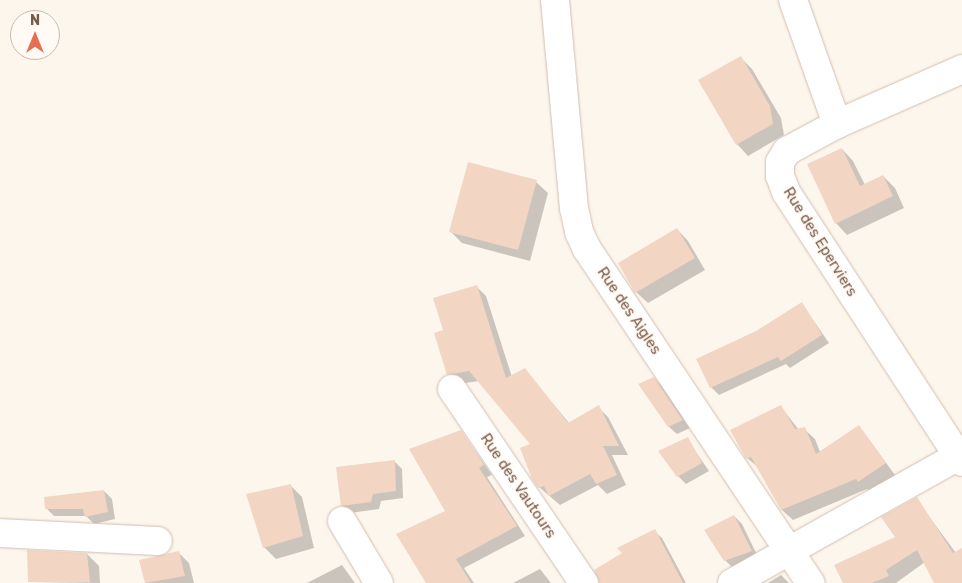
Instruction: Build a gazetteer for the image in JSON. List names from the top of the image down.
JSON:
{
  "streets": {
    "street": ["Rue des Eperviers", "Rue des Aigles", "Rue des Vautours"]
  },
  "north": "top"
}
